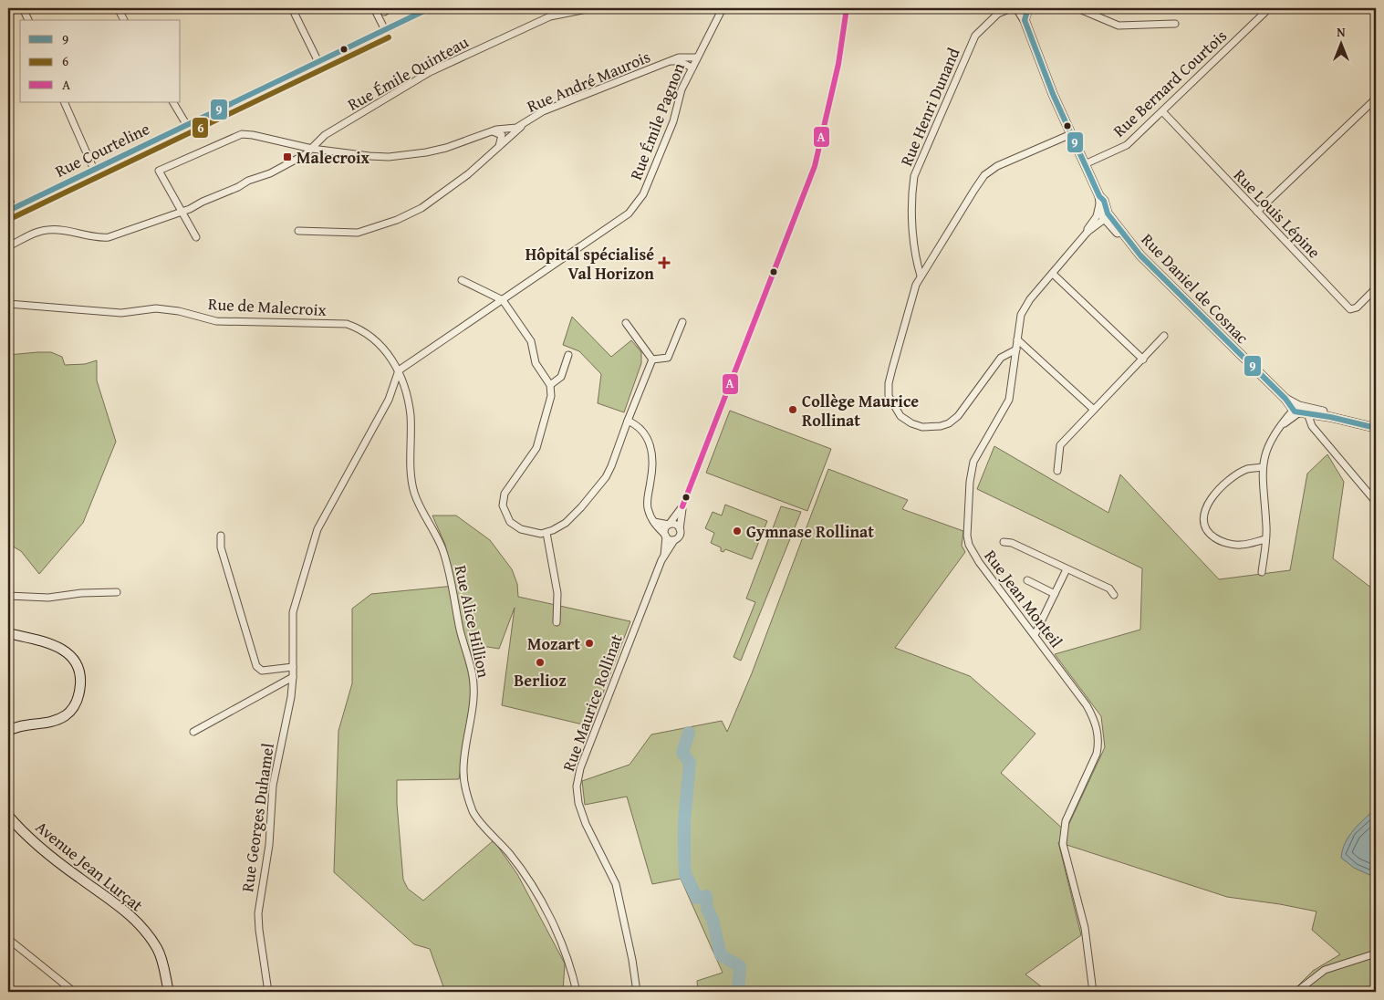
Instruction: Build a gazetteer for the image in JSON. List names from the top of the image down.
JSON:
{
  "streets": {
    "main road": ["Avenue Jean Lurçat"],
    "street": [
      "Rue Émile Quinteau",
      "Rue André Maurois",
      "Rue Bernard Courtois",
      "Rue Henri Dunand",
      "Rue Émile Pagnon",
      "Rue Courteline",
      "Rue Louis Lépine",
      "Rue Daniel de Cosnac",
      "Rue de Malecroix",
      "Rue Jean Monteil",
      "Rue Alice Hillion",
      "Rue Maurice Rollinat",
      "Rue Georges Duhamel"
    ]
  },
  "crossings": [
    ["Rue Émile Quinteau", "Rue André Maurois"],
    ["Rue André Maurois", "Rue Émile Pagnon"],
    ["Rue Bernard Courtois", "Rue Louis Lépine"],
    ["Rue Bernard Courtois", "Rue Daniel de Cosnac"],
    ["Rue Émile Pagnon", "Rue de Malecroix"],
    ["Rue Émile Pagnon", "Rue Alice Hillion"],
    ["Rue Émile Pagnon", "Rue Georges Duhamel"],
    ["Rue Daniel de Cosnac", "Rue Jean Monteil"],
    ["Rue de Malecroix", "Rue Alice Hillion"],
    ["Rue de Malecroix", "Rue Georges Duhamel"],
    ["Rue Alice Hillion", "Rue Georges Duhamel"]
  ],
  "places": {
    "transit": ["Malecroix"],
    "health": ["Hôpital spécialisé Val Horizon"],
    "other": [
      "Collège Maurice Rollinat",
      "Gymnase Rollinat",
      "Mozart",
      "Berlioz"
    ]
  },
  "lines": ["transit line 9", "transit line A", "transit line 6"],
  "legend": ["9", "6", "A"],
  "north": "top"
}
